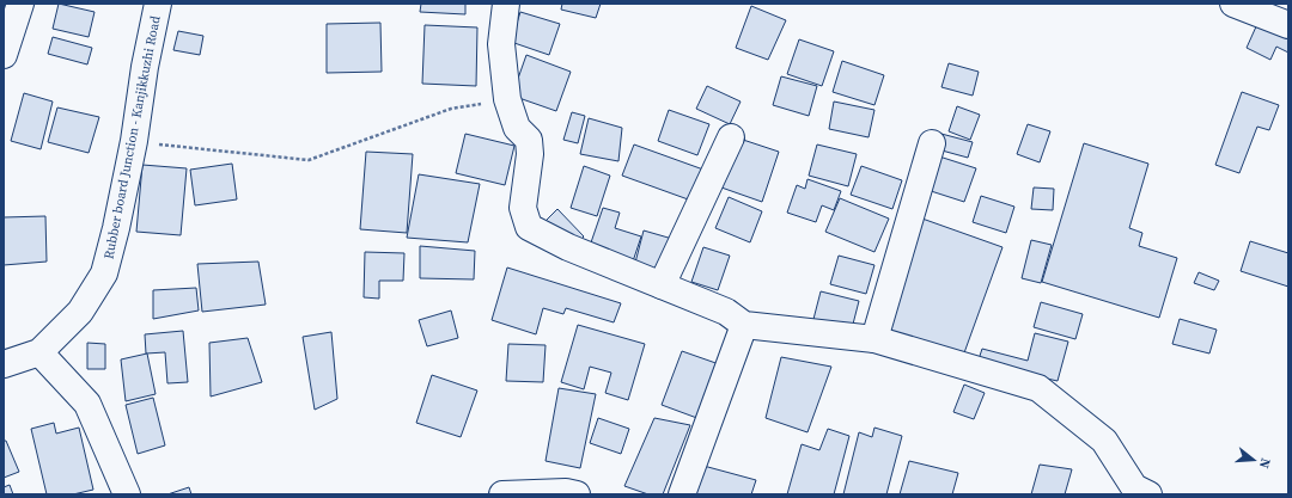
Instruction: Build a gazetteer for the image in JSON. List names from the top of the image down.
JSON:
{
  "streets": {
    "street": ["Rubber board Junction - Kanjikkuzhi Road"]
  },
  "north": "right"
}
